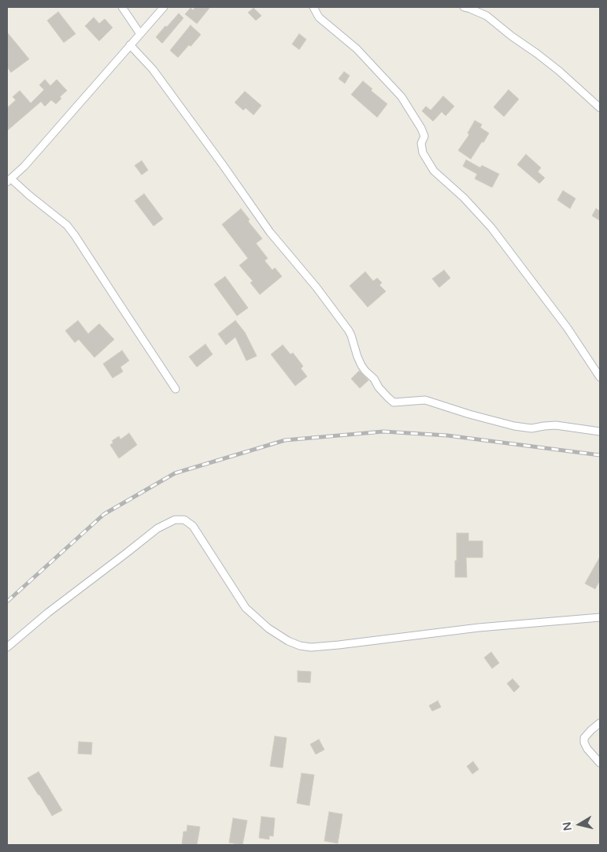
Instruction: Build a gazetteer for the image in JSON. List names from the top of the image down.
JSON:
{
  "north": "left"
}
